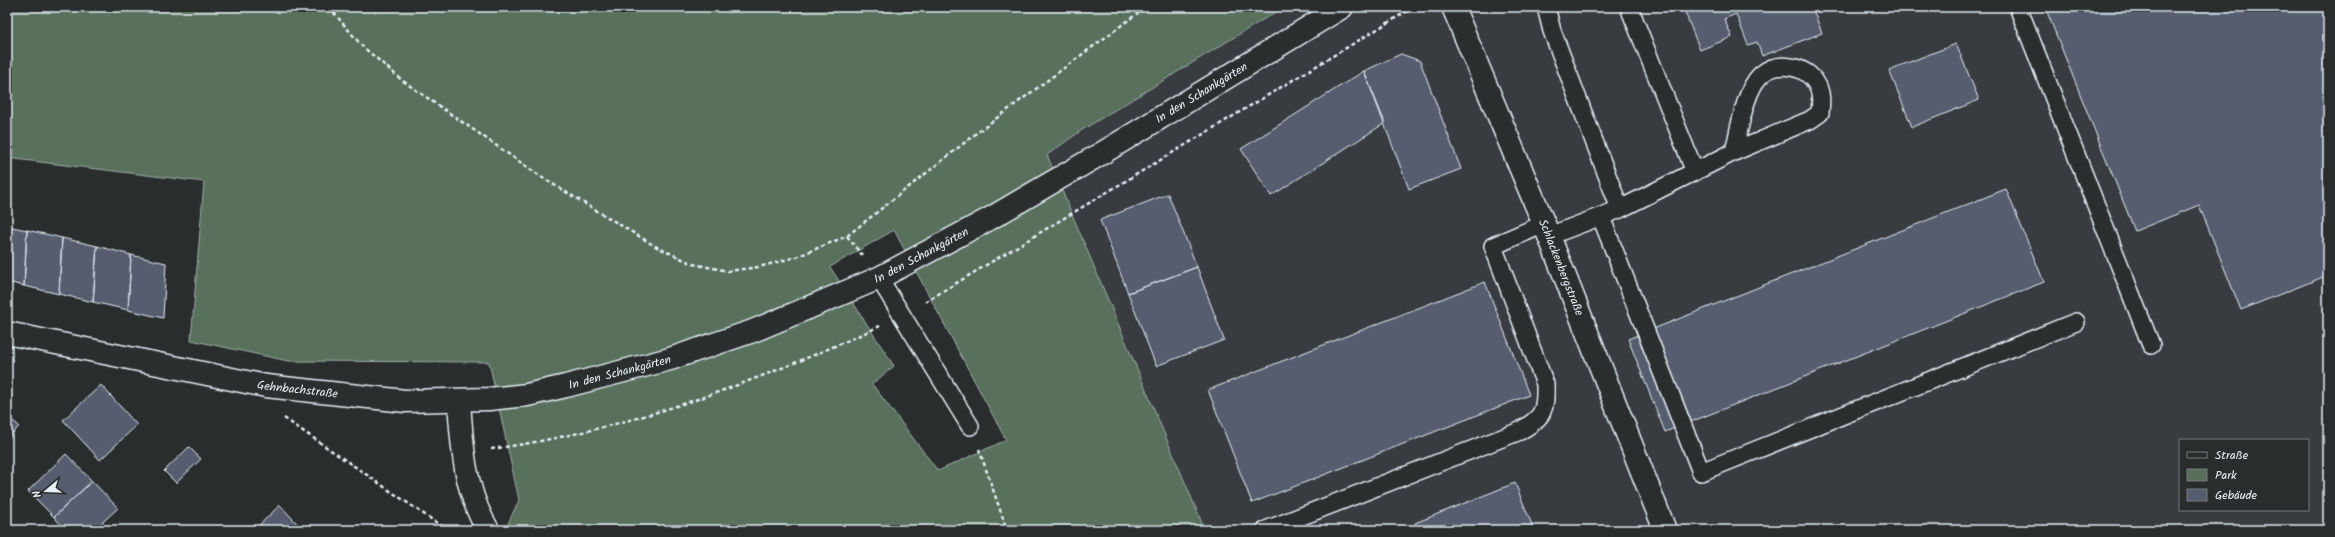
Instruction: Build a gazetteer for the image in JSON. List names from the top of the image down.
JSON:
{
  "streets": {
    "street": ["In den Schankgärten", "Schlackenbergstraße", "Gehnbachstraße"]
  },
  "crossings": [
    ["In den Schankgärten", "Gehnbachstraße"]
  ],
  "legend": ["Straße", "Park", "Gebäude"],
  "north": "left"
}
